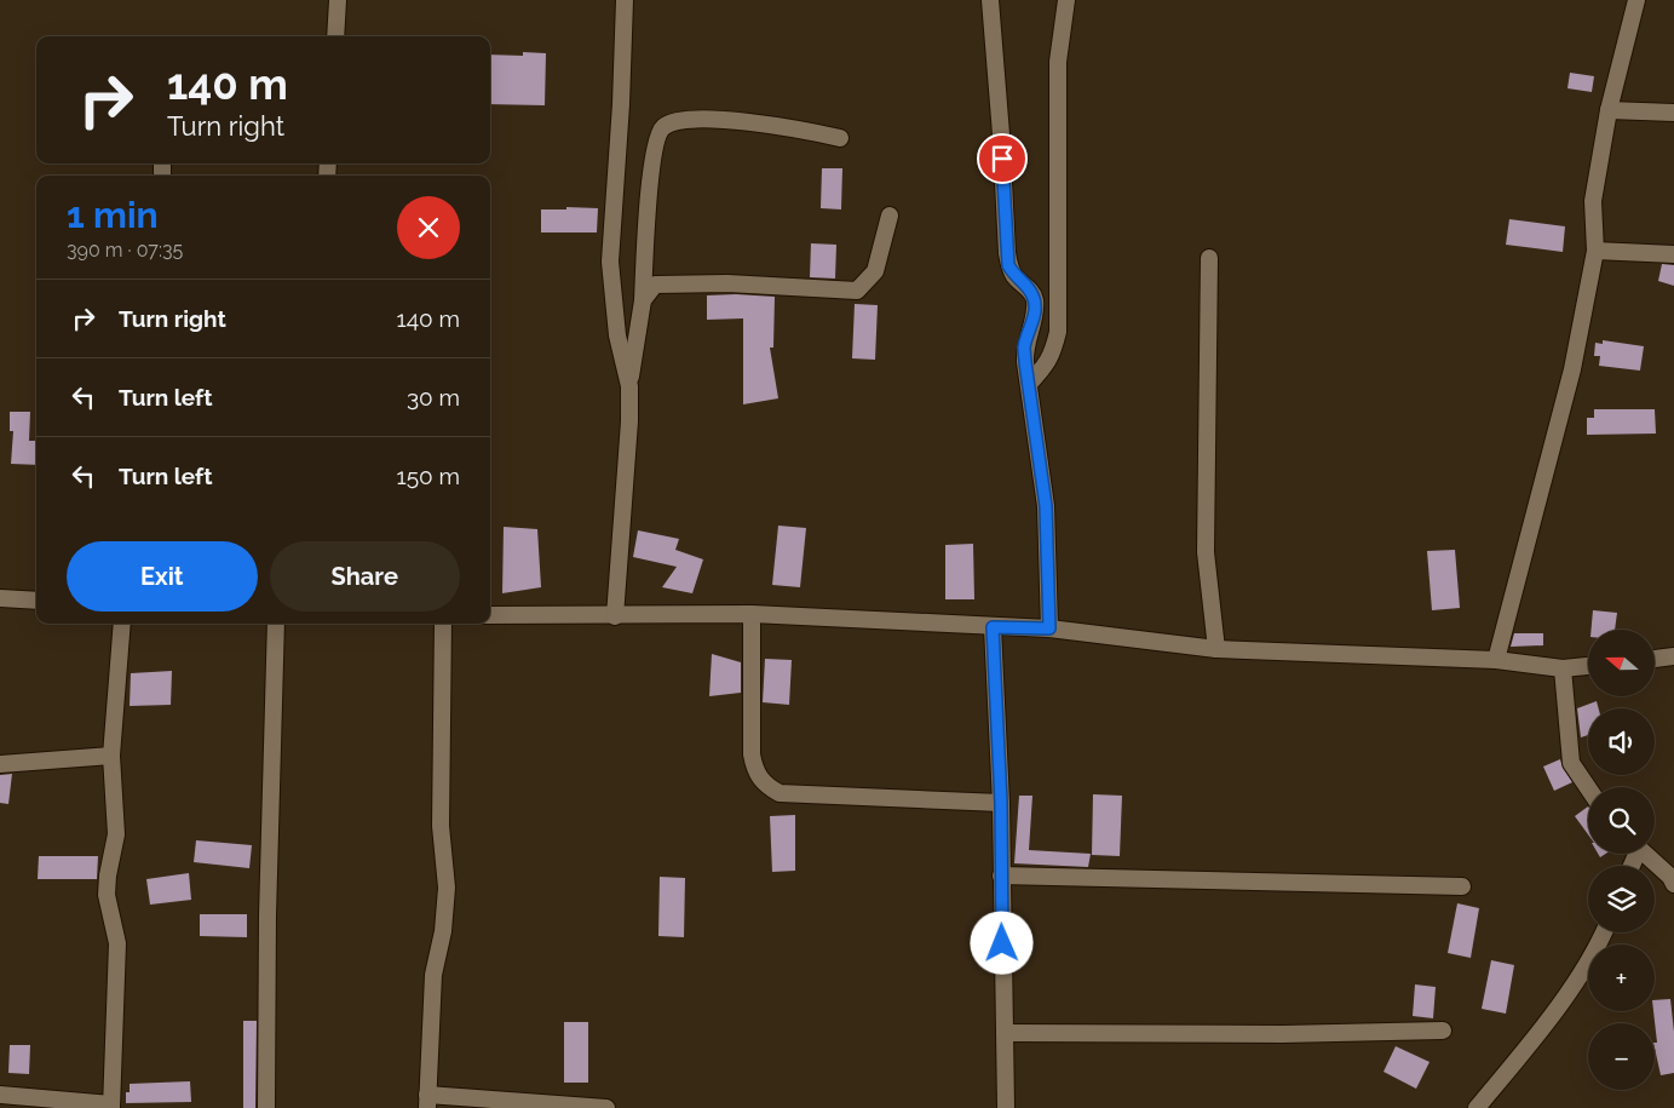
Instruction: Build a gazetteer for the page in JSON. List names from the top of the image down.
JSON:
{
  "north": "left",
  "page": {
    "turn": ["140 m", "Turn right"],
    "heading": ["1 min", "390 m · 07:35"],
    "list": [
      {
        "name": "Turn right",
        "value": "140 m"
      },
      {
        "name": "Turn left",
        "value": "30 m"
      },
      {
        "name": "Turn left",
        "value": "150 m"
      }
    ],
    "buttons": ["Exit", "Share"],
    "map_buttons": ["+", "−"]
  }
}
